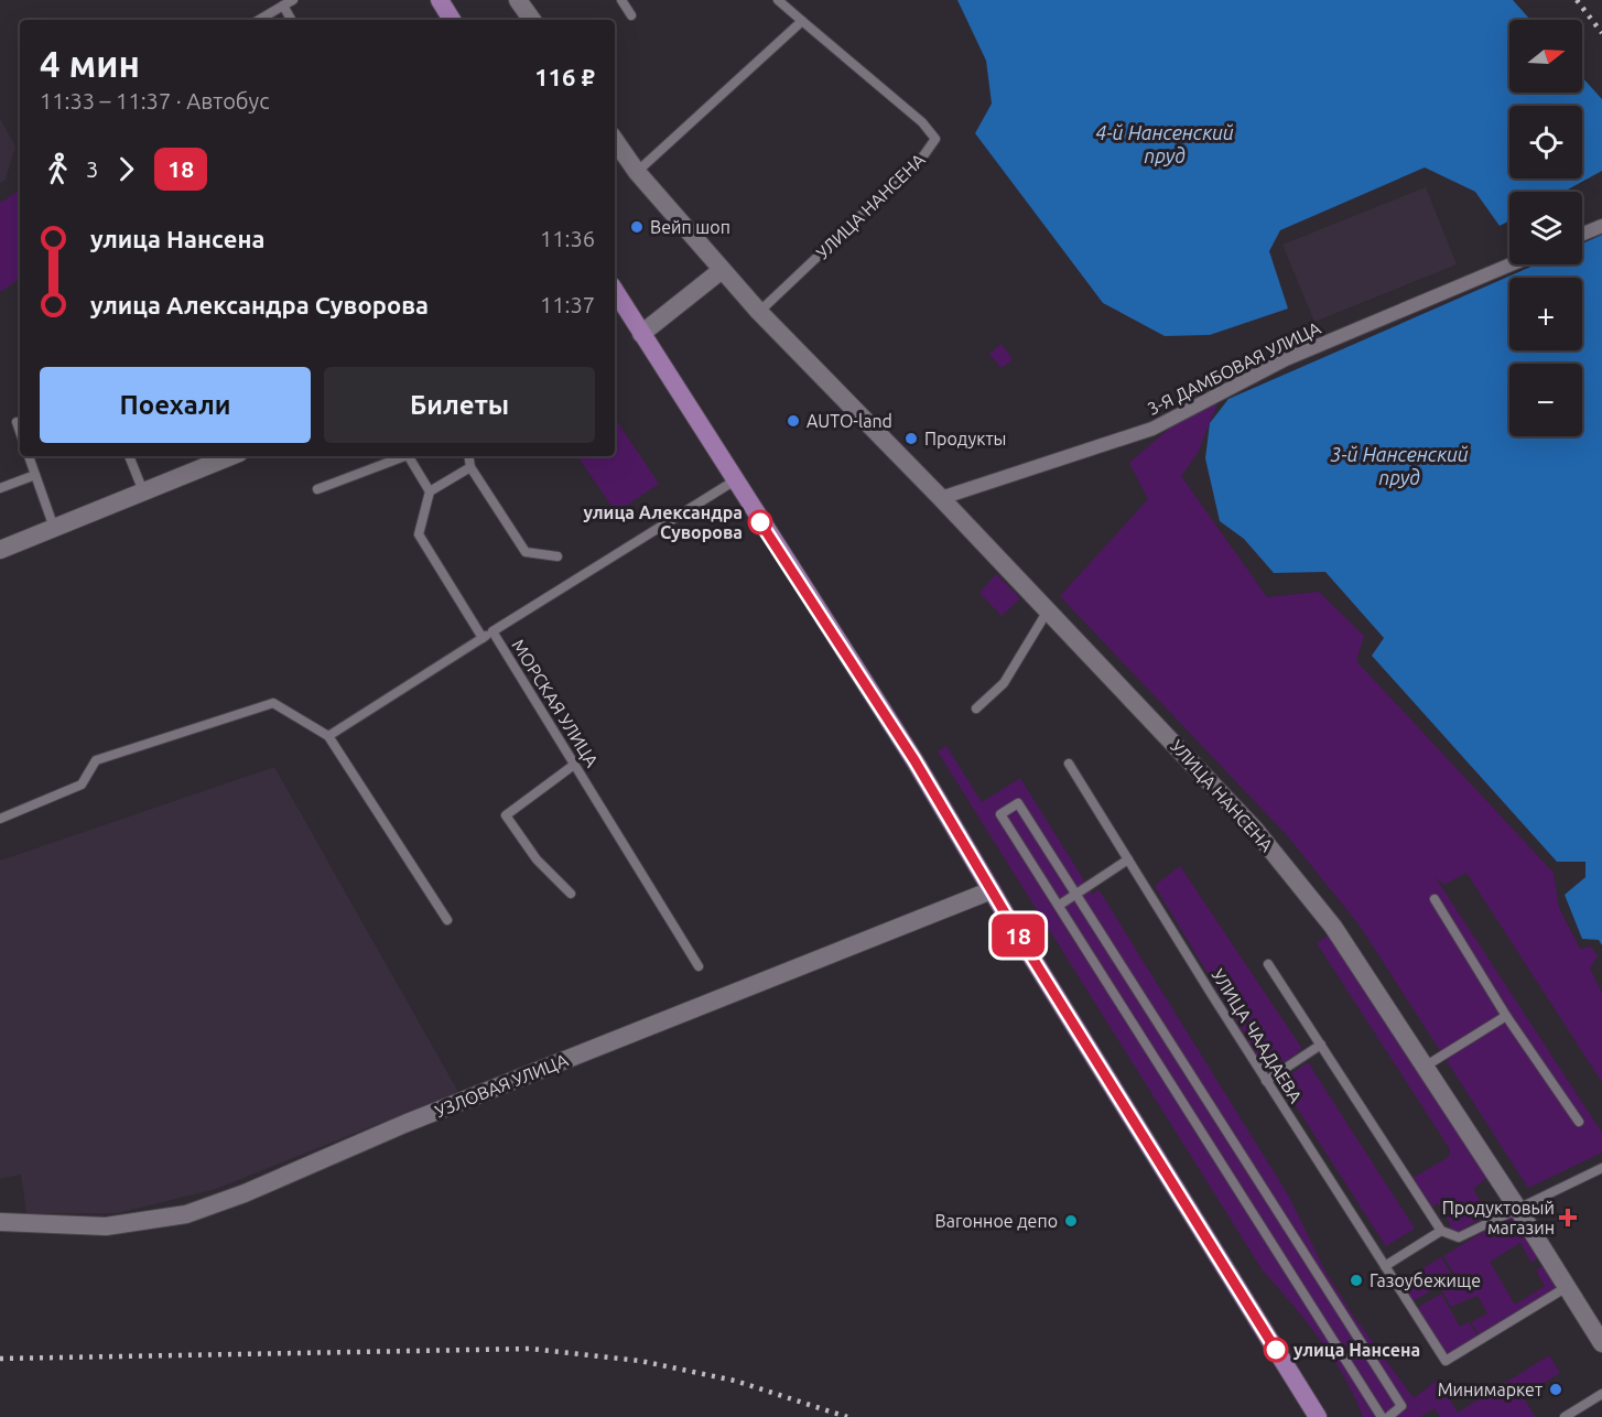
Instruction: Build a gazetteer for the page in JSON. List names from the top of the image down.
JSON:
{
  "streets": {
    "street": ["УЛИЦА НАНСЕНА", "3-Я ДАМБОВАЯ УЛИЦА", "УЗЛОВАЯ УЛИЦА"],
    "lane": ["МОРСКАЯ УЛИЦА", "УЛИЦА ЧААДАЕВА"]
  },
  "crossings": [
    ["УЛИЦА НАНСЕНА", "3-Я ДАМБОВАЯ УЛИЦА"],
    ["УЛИЦА НАНСЕНА", "УЛИЦА ЧААДАЕВА"]
  ],
  "water": ["4-й Нансенский пруд", "3-й Нансенский пруд"],
  "places": {
    "other": [
      "Вейп шоп",
      "AUTO-land",
      "Продукты",
      "улица Александра Суворова",
      "Вагонное депо",
      "Газоубежище",
      "улица Нансена",
      "Минимаркет"
    ],
    "health": ["Продуктовый магазин"]
  },
  "lines": ["bus line 18"],
  "north": "right",
  "page": {
    "on_map": "18",
    "map_buttons": ["+", "−"],
    "heading": ["4 мин", "11:33 – 11:37 · Автобус", "116 ₽"],
    "legs": ["3", "18"],
    "list": [
      {
        "name": "улица Нансена",
        "value": "11:36"
      },
      {
        "name": "улица Александра Суворова",
        "value": "11:37"
      }
    ],
    "buttons": ["Поехали", "Билеты"]
  }
}
